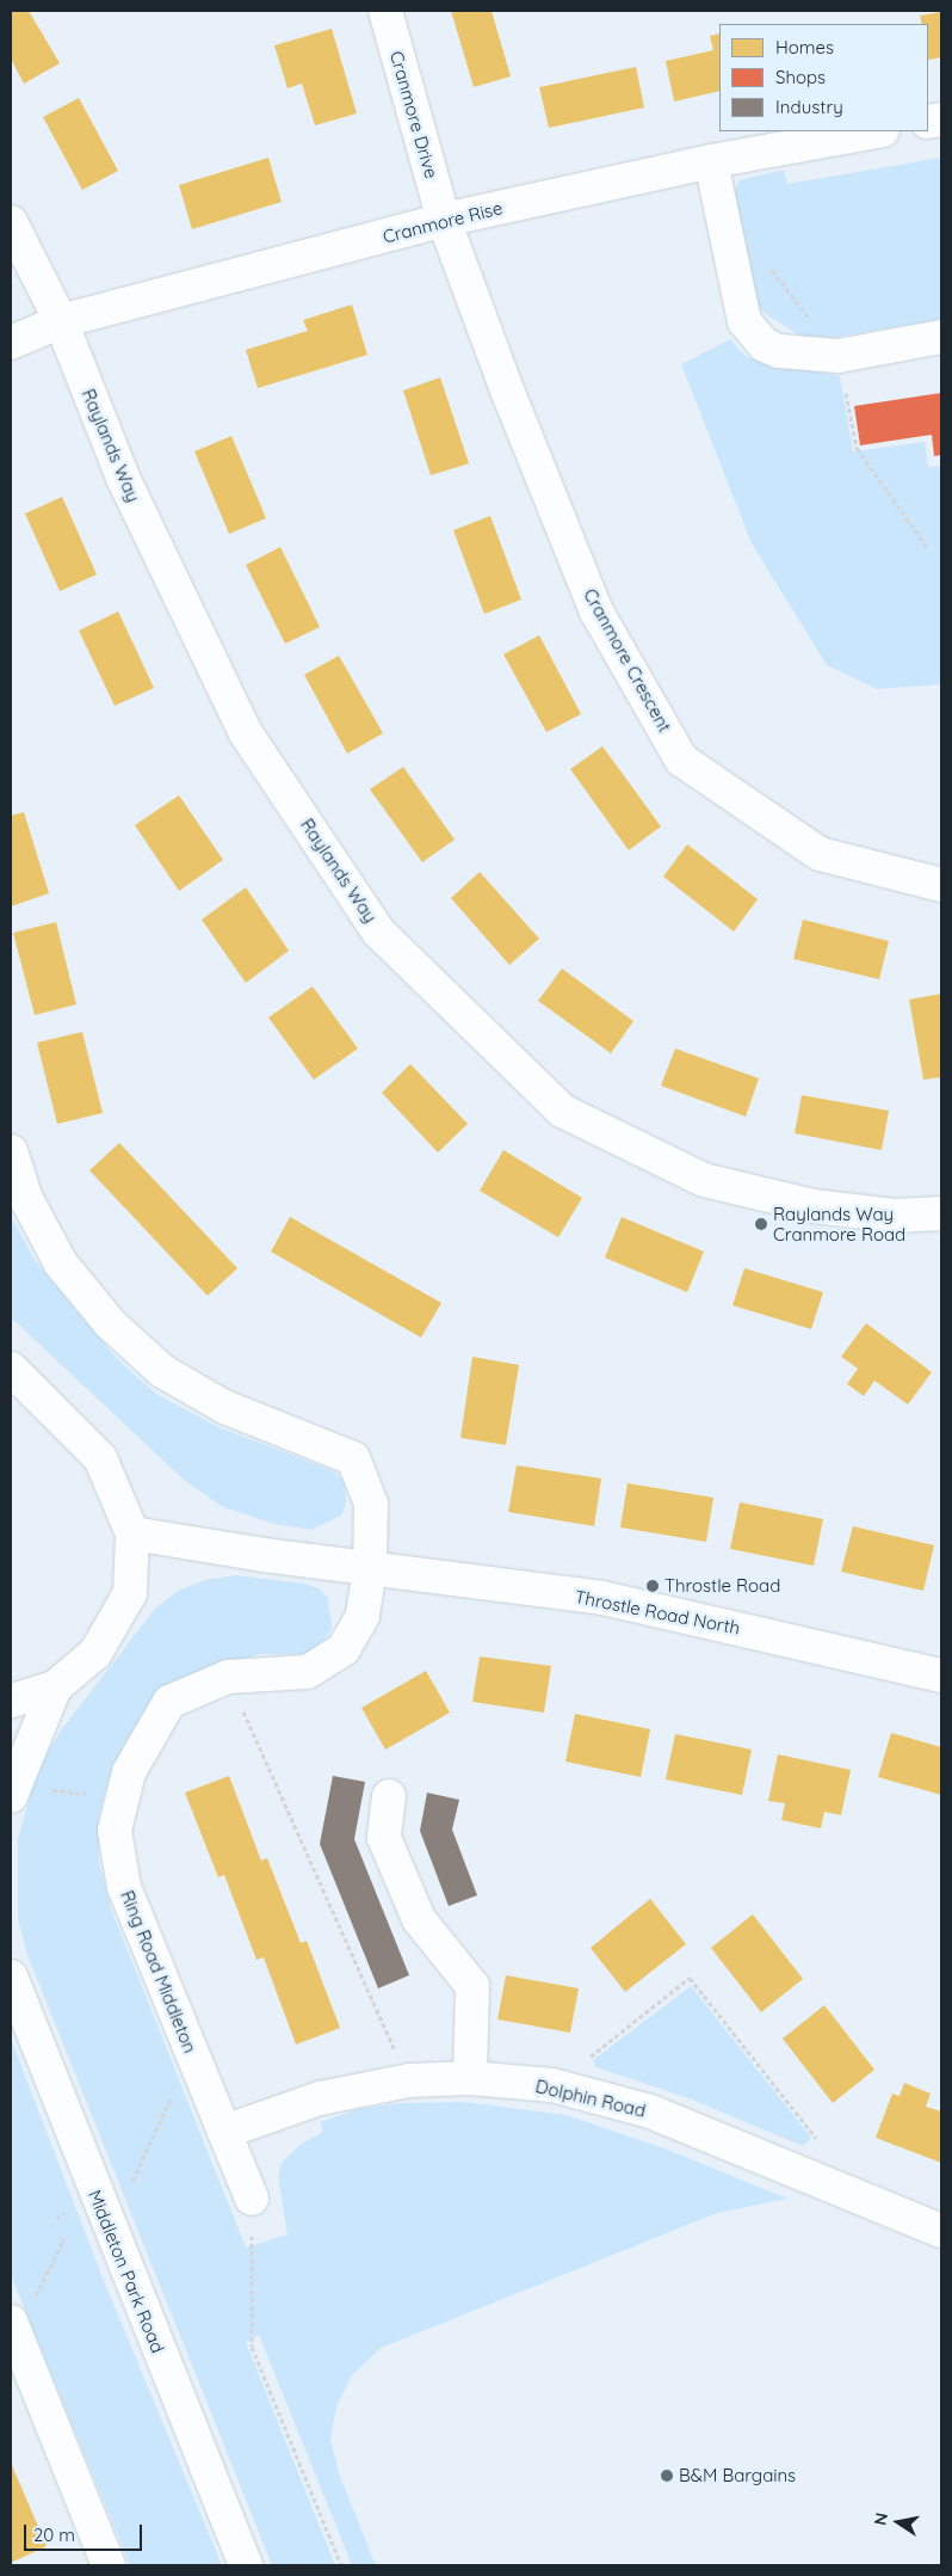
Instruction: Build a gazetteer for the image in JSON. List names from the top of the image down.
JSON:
{
  "streets": {
    "street": [
      "Cranmore Drive",
      "Cranmore Rise",
      "Raylands Way",
      "Cranmore Crescent",
      "Throstle Road North",
      "Ring Road Middleton",
      "Dolphin Road",
      "Middleton Park Road"
    ]
  },
  "crossings": [
    ["Cranmore Drive", "Cranmore Rise"],
    ["Cranmore Drive", "Cranmore Crescent"],
    ["Cranmore Rise", "Raylands Way"],
    ["Cranmore Rise", "Cranmore Crescent"],
    ["Ring Road Middleton", "Dolphin Road"]
  ],
  "places": ["Raylands Way Cranmore Road", "Throstle Road", "B&M Bargains"],
  "legend": ["Homes", "Shops", "Industry"],
  "scale_bar": "20 m",
  "north": "left"
}
